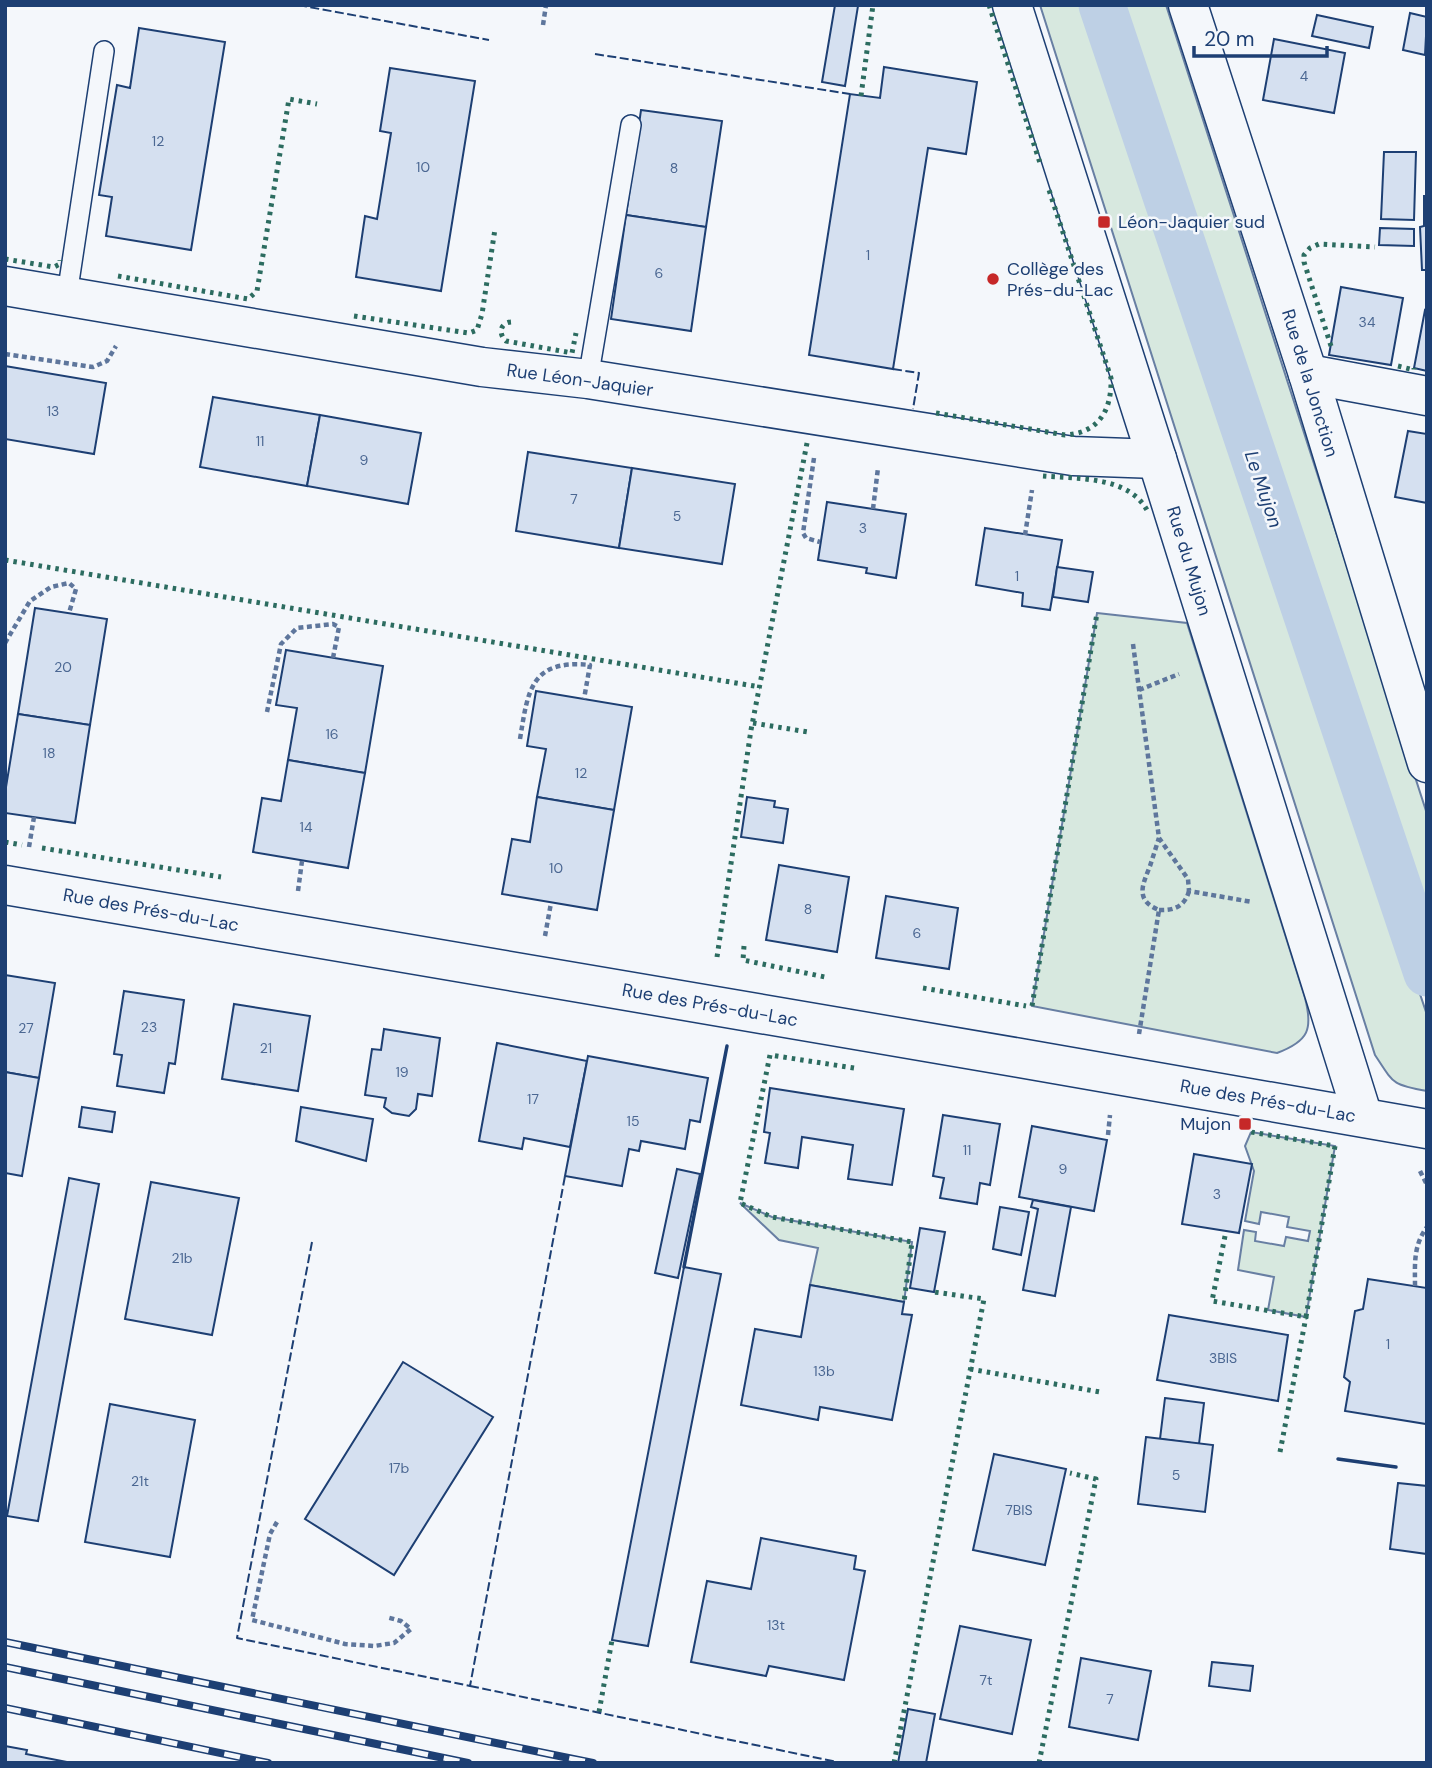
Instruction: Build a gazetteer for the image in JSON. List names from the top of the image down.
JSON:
{
  "streets": {
    "street": [
      "Rue Léon-Jaquier",
      "Rue de la Jonction",
      "Rue du Mujon",
      "Rue des Prés-du-Lac"
    ]
  },
  "crossings": [
    ["Rue Léon-Jaquier", "Rue du Mujon"],
    ["Rue du Mujon", "Rue des Prés-du-Lac"]
  ],
  "water": ["Le Mujon"],
  "places": {
    "transit": ["Léon-Jaquier sud", "Mujon"],
    "other": ["Collège des Prés-du-Lac"]
  },
  "house_numbers": [
    "4",
    "12",
    "10",
    "8",
    "1",
    "6",
    "34",
    "13",
    "11",
    "9",
    "7",
    "5",
    "3",
    "1",
    "20",
    "16",
    "18",
    "12",
    "14",
    "10",
    "8",
    "6",
    "23",
    "27",
    "21",
    "19",
    "17",
    "15",
    "11",
    "9",
    "3",
    "21b",
    "1",
    "3BIS",
    "13b",
    "17b",
    "5",
    "21t",
    "7BIS",
    "13t",
    "7t",
    "7"
  ],
  "scale_bar": "20 m"
}
